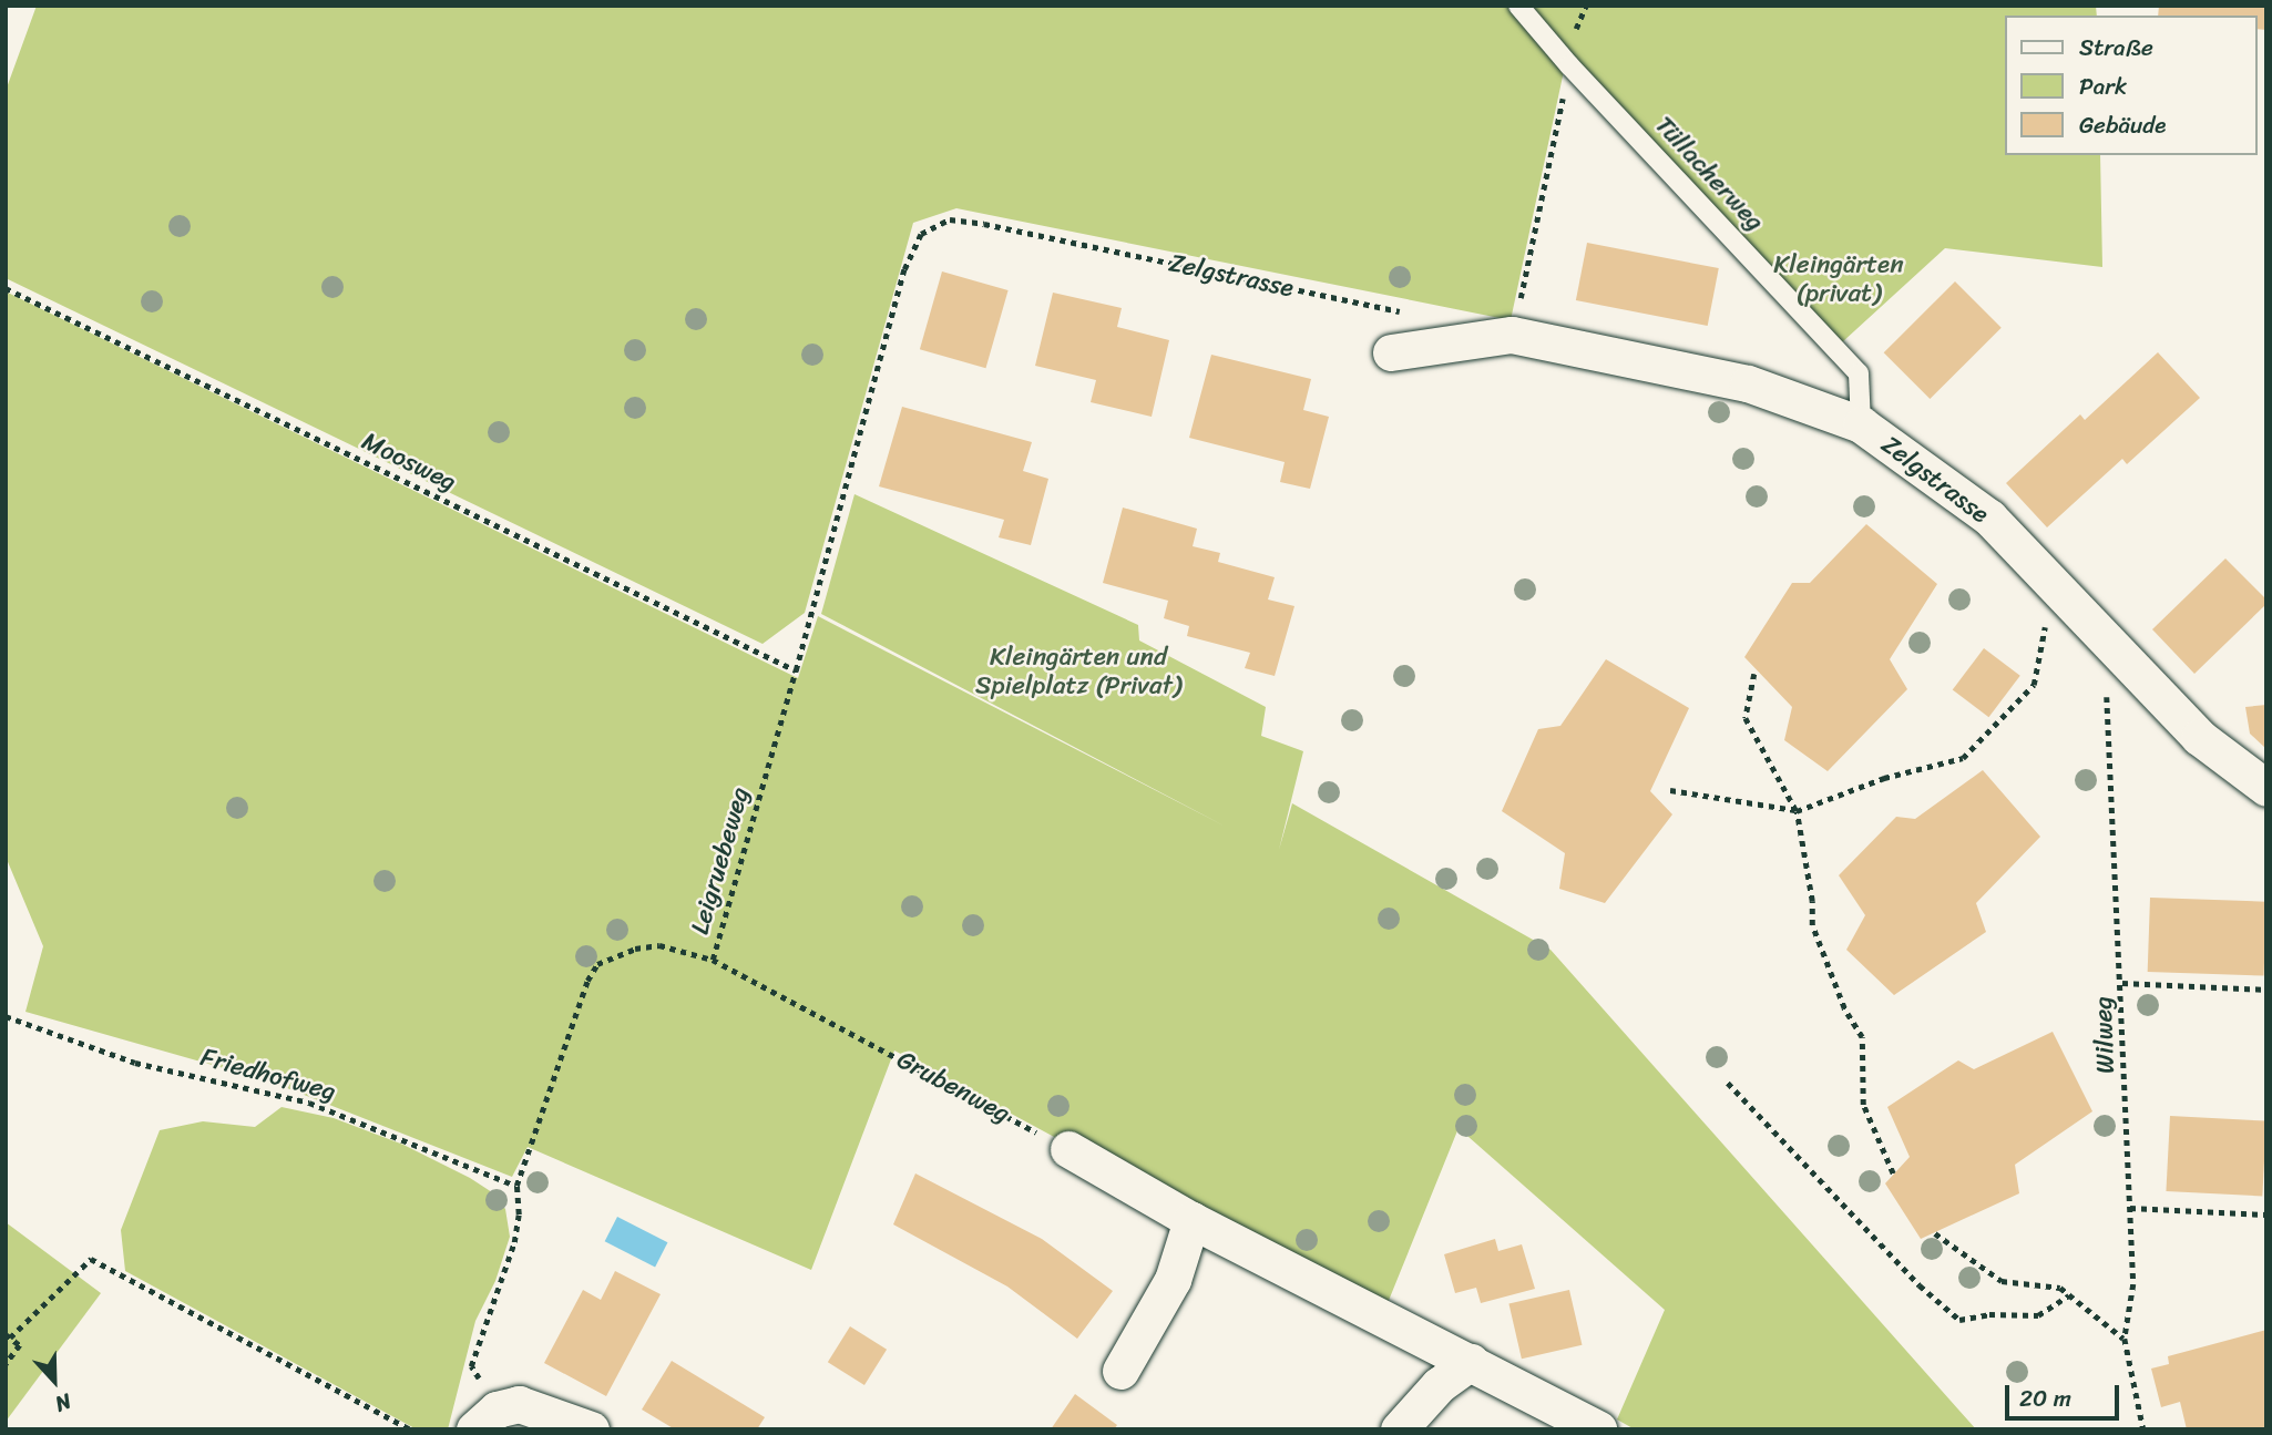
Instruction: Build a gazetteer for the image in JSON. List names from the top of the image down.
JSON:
{
  "streets": {
    "street": ["Zelgstrasse"],
    "lane": ["Tüllacherweg"],
    "path": [
      "Moosweg",
      "Leigruebeweg",
      "Wilweg",
      "Friedhofweg",
      "Grubenweg"
    ]
  },
  "crossings": [
    ["Tüllacherweg", "Zelgstrasse"],
    ["Zelgstrasse", "Leigruebeweg"],
    ["Moosweg", "Leigruebeweg"],
    ["Leigruebeweg", "Friedhofweg"],
    ["Leigruebeweg", "Grubenweg"]
  ],
  "parks": ["Kleingärten (privat)", "Kleingärten und Spielplatz (Privat)"],
  "legend": ["Straße", "Park", "Gebäude"],
  "scale_bar": "20 m",
  "north": "bottom"
}
